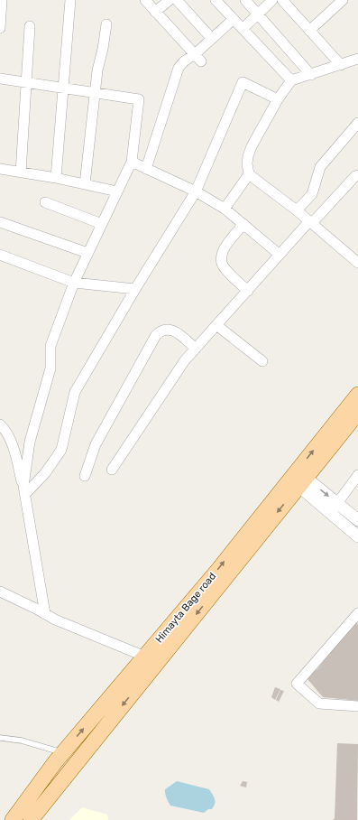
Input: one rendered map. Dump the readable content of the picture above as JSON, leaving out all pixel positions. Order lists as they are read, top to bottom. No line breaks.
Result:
{"streets":{"main road":["Himayta Bage road"]}}
